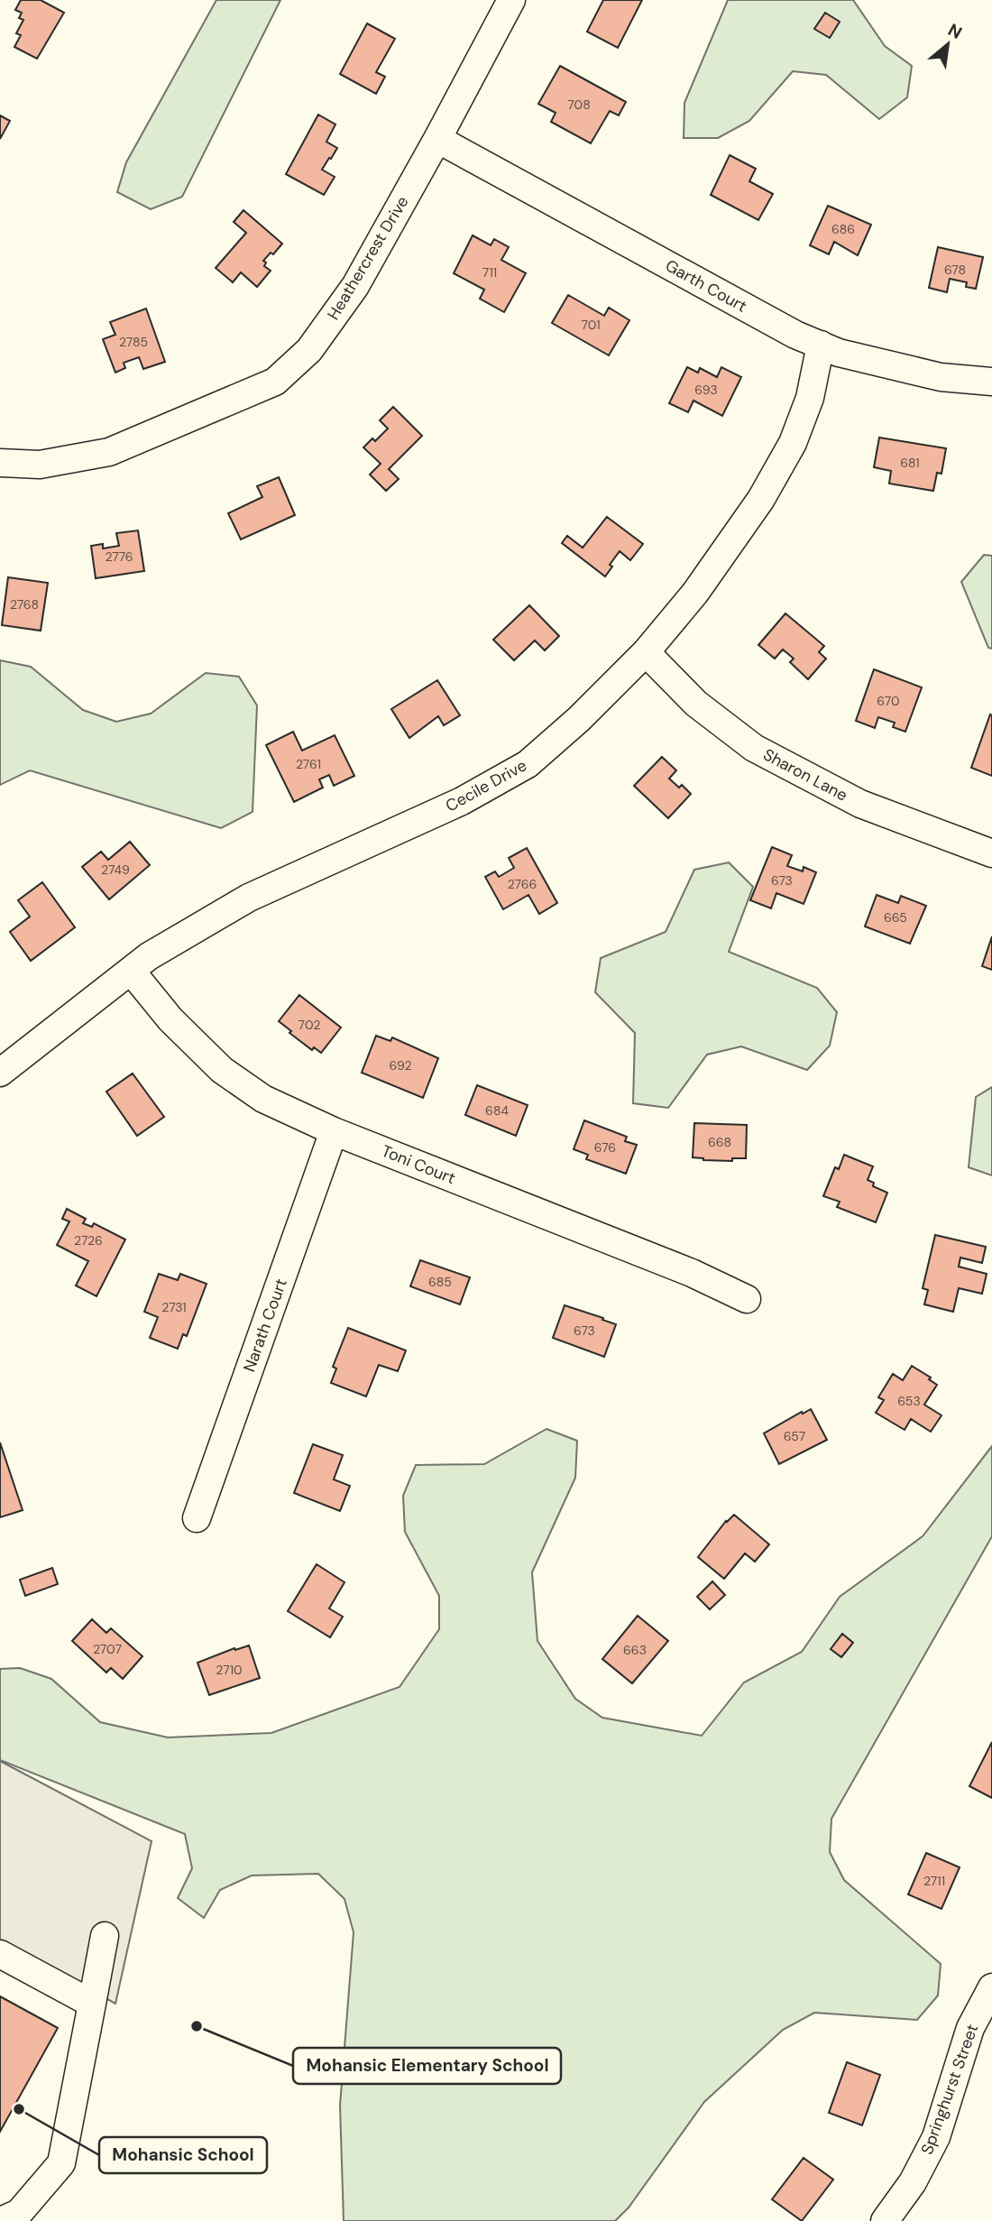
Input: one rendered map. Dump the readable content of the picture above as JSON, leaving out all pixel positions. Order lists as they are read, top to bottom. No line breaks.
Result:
{"streets":{"street":["Heathercrest Drive","Garth Court","Sharon Lane","Cecile Drive","Toni Court","Narath Court","Springhurst Street"]},"crossings":[["Heathercrest Drive","Garth Court"],["Garth Court","Cecile Drive"],["Sharon Lane","Cecile Drive"],["Cecile Drive","Toni Court"],["Toni Court","Narath Court"]],"places":["Mohansic Elementary School","Mohansic School"],"house_numbers":["708","686","678","711","701","2785","693","681","2776","2768","670","2761","2749","673","2766","665","702","692","684","668","676","2726","685","2731","673","653","657","2707","663","2710","2711"],"north":"top right"}
